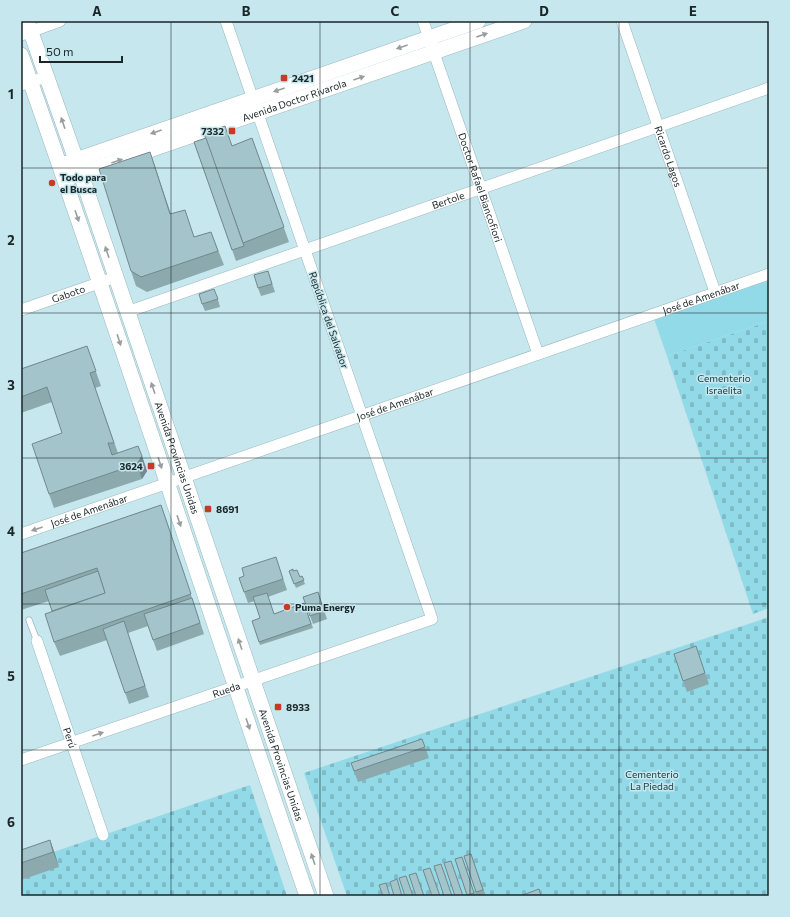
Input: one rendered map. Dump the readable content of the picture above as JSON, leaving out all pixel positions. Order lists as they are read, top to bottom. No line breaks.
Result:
{"streets":{"main road":["Avenida Doctor Rivarola","Avenida Provincias Unidas"],"street":["Ricardo Lagos","Doctor Rafael Biancofiori","Bertole","Gaboto","José de Amenábar","República del Salvador","Rueda","Perú"]},"crossings":[["Avenida Doctor Rivarola","Doctor Rafael Biancofiori"],["Avenida Doctor Rivarola","República del Salvador"],["Avenida Doctor Rivarola","Avenida Provincias Unidas"],["Ricardo Lagos","Bertole"],["Ricardo Lagos","José de Amenábar"],["Doctor Rafael Biancofiori","Bertole"],["Doctor Rafael Biancofiori","José de Amenábar"],["Bertole","República del Salvador"],["Bertole","Avenida Provincias Unidas"],["Gaboto","Avenida Provincias Unidas"],["José de Amenábar","República del Salvador"],["José de Amenábar","Avenida Provincias Unidas"],["República del Salvador","Rueda"],["Avenida Provincias Unidas","Rueda"],["Rueda","Perú"]],"one_way":["Rueda"],"parks":["Cementerio Israelita","Cementerio La Piedad"],"places":{"transit":["2421","7332","3624","8691","8933"],"other":["Todo para el Busca","Puma Energy"]},"scale_bar":"50 m","grid":{"columns":["A","B","C","D","E"],"rows":["1","2","3","4","5","6"]}}
